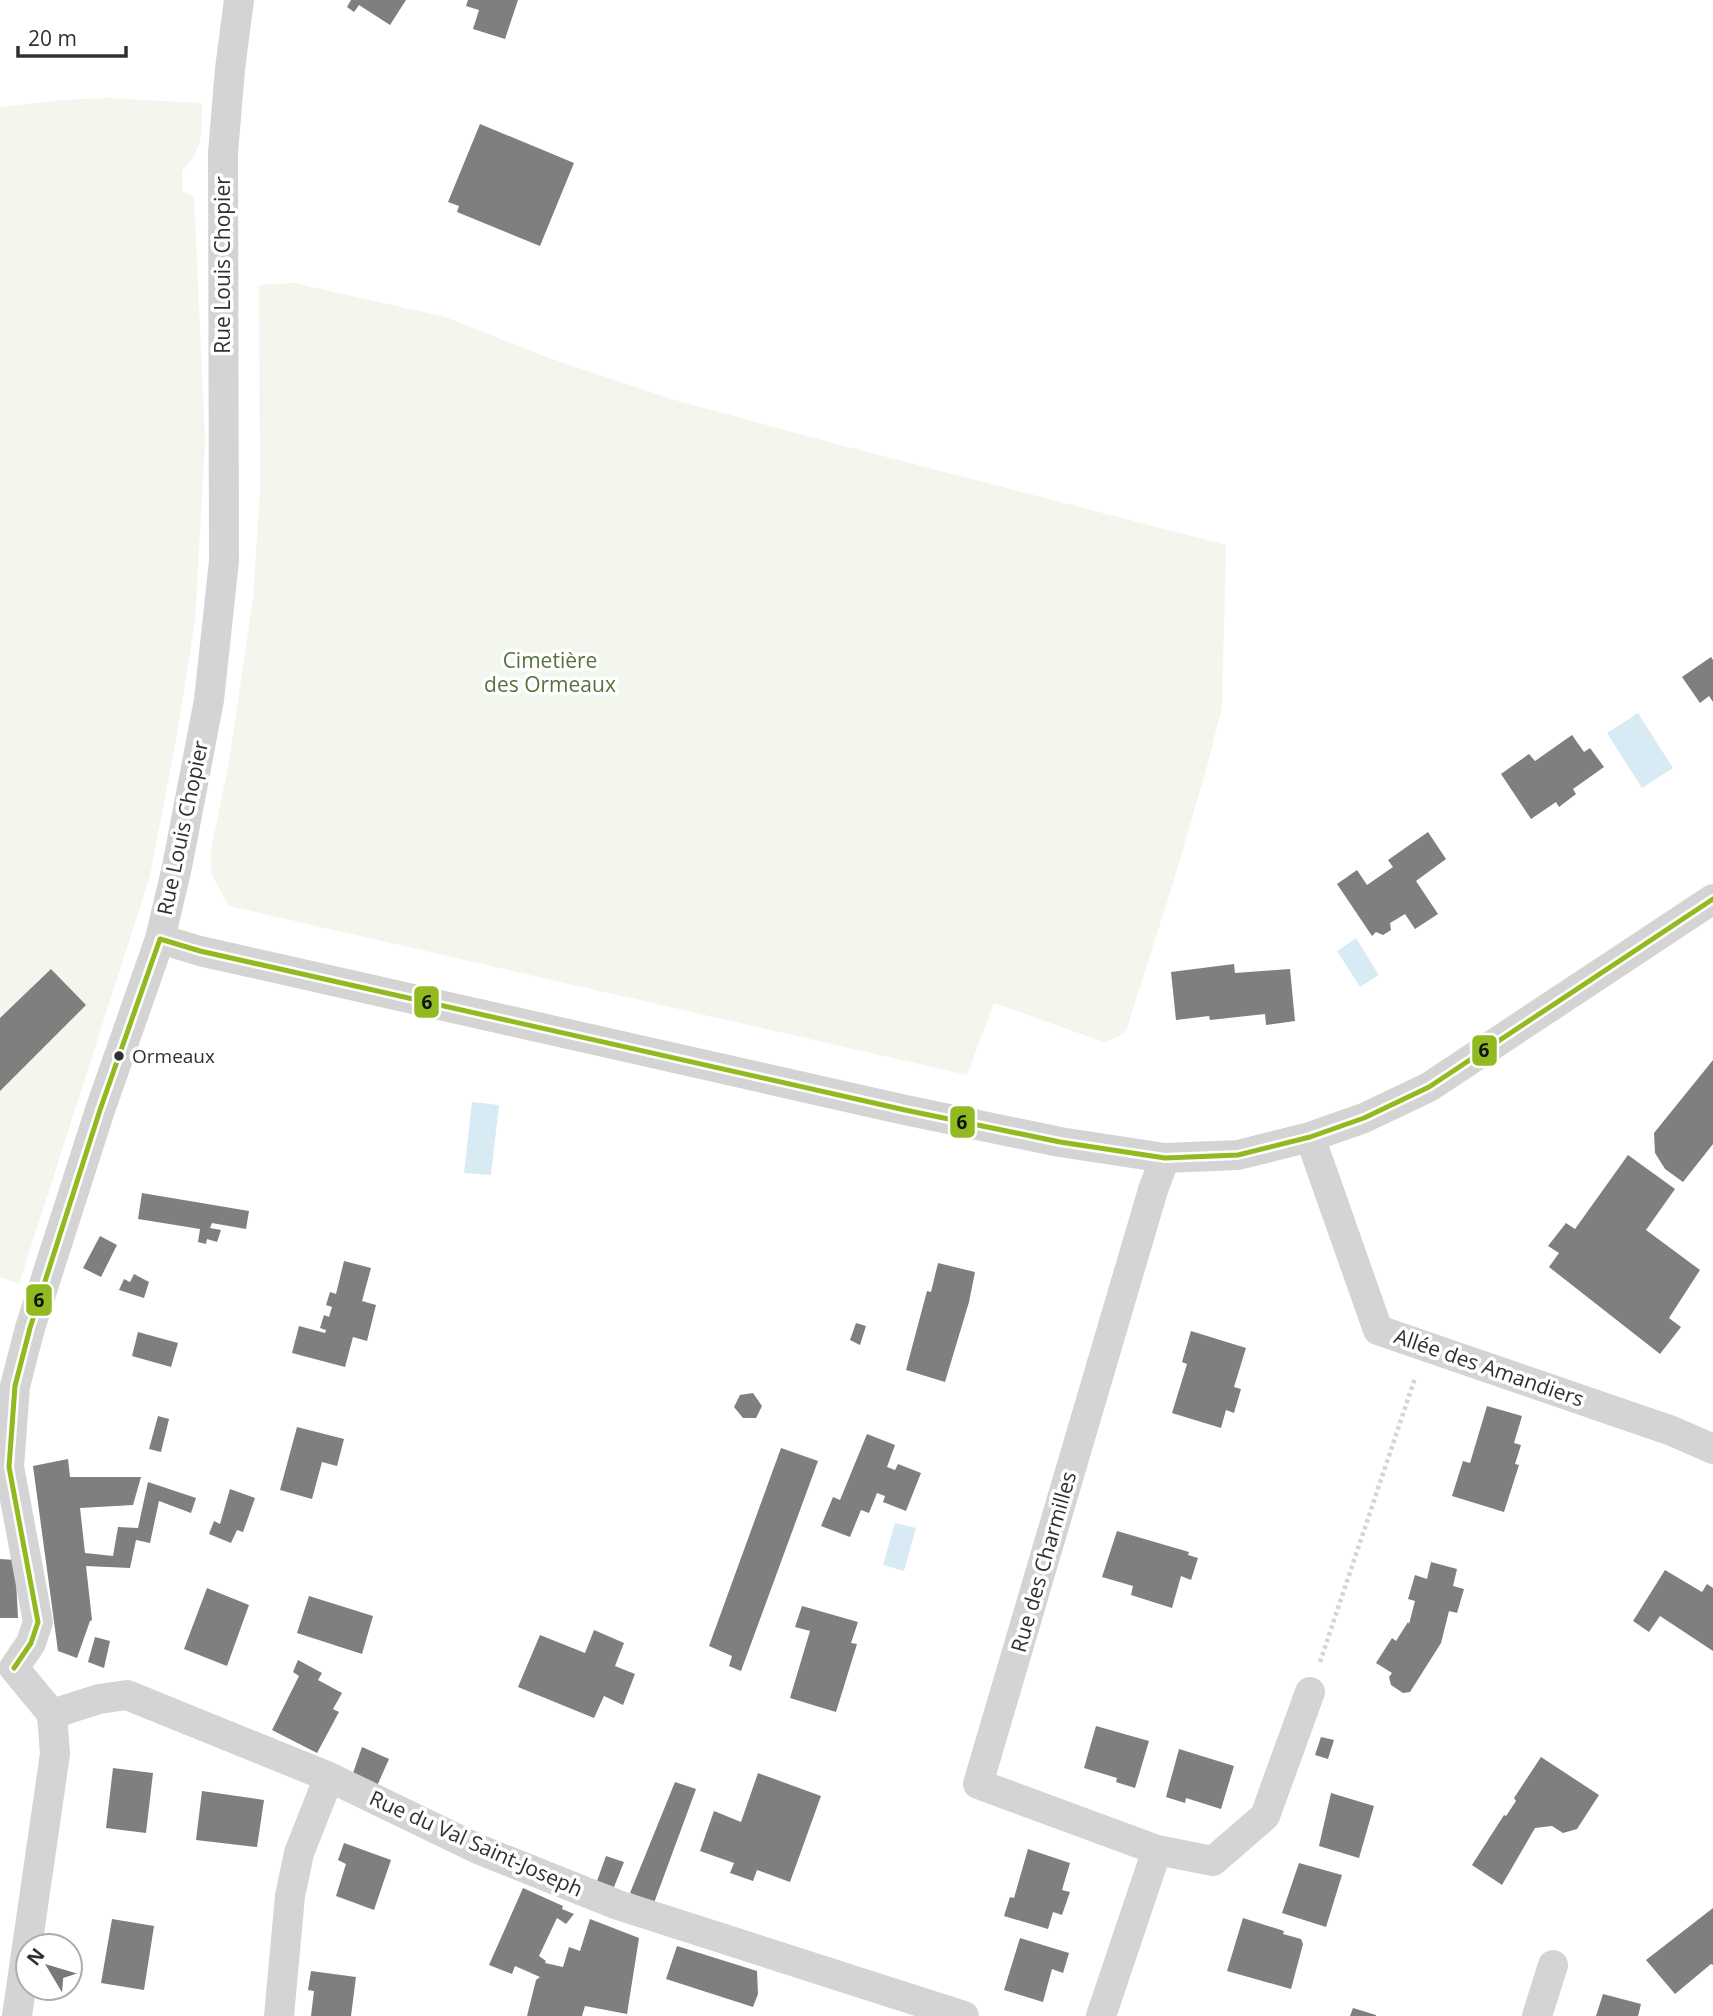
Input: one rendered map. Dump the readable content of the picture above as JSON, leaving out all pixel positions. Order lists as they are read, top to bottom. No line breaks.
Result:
{"streets":{"street":["Rue Louis Chopier","Allée des Amandiers","Rue des Charmilles","Rue du Val Saint-Joseph"]},"parks":["Cimetière des Ormeaux"],"places":["Ormeaux"],"lines":["transit line 6"],"scale_bar":"20 m","north":"top left"}
